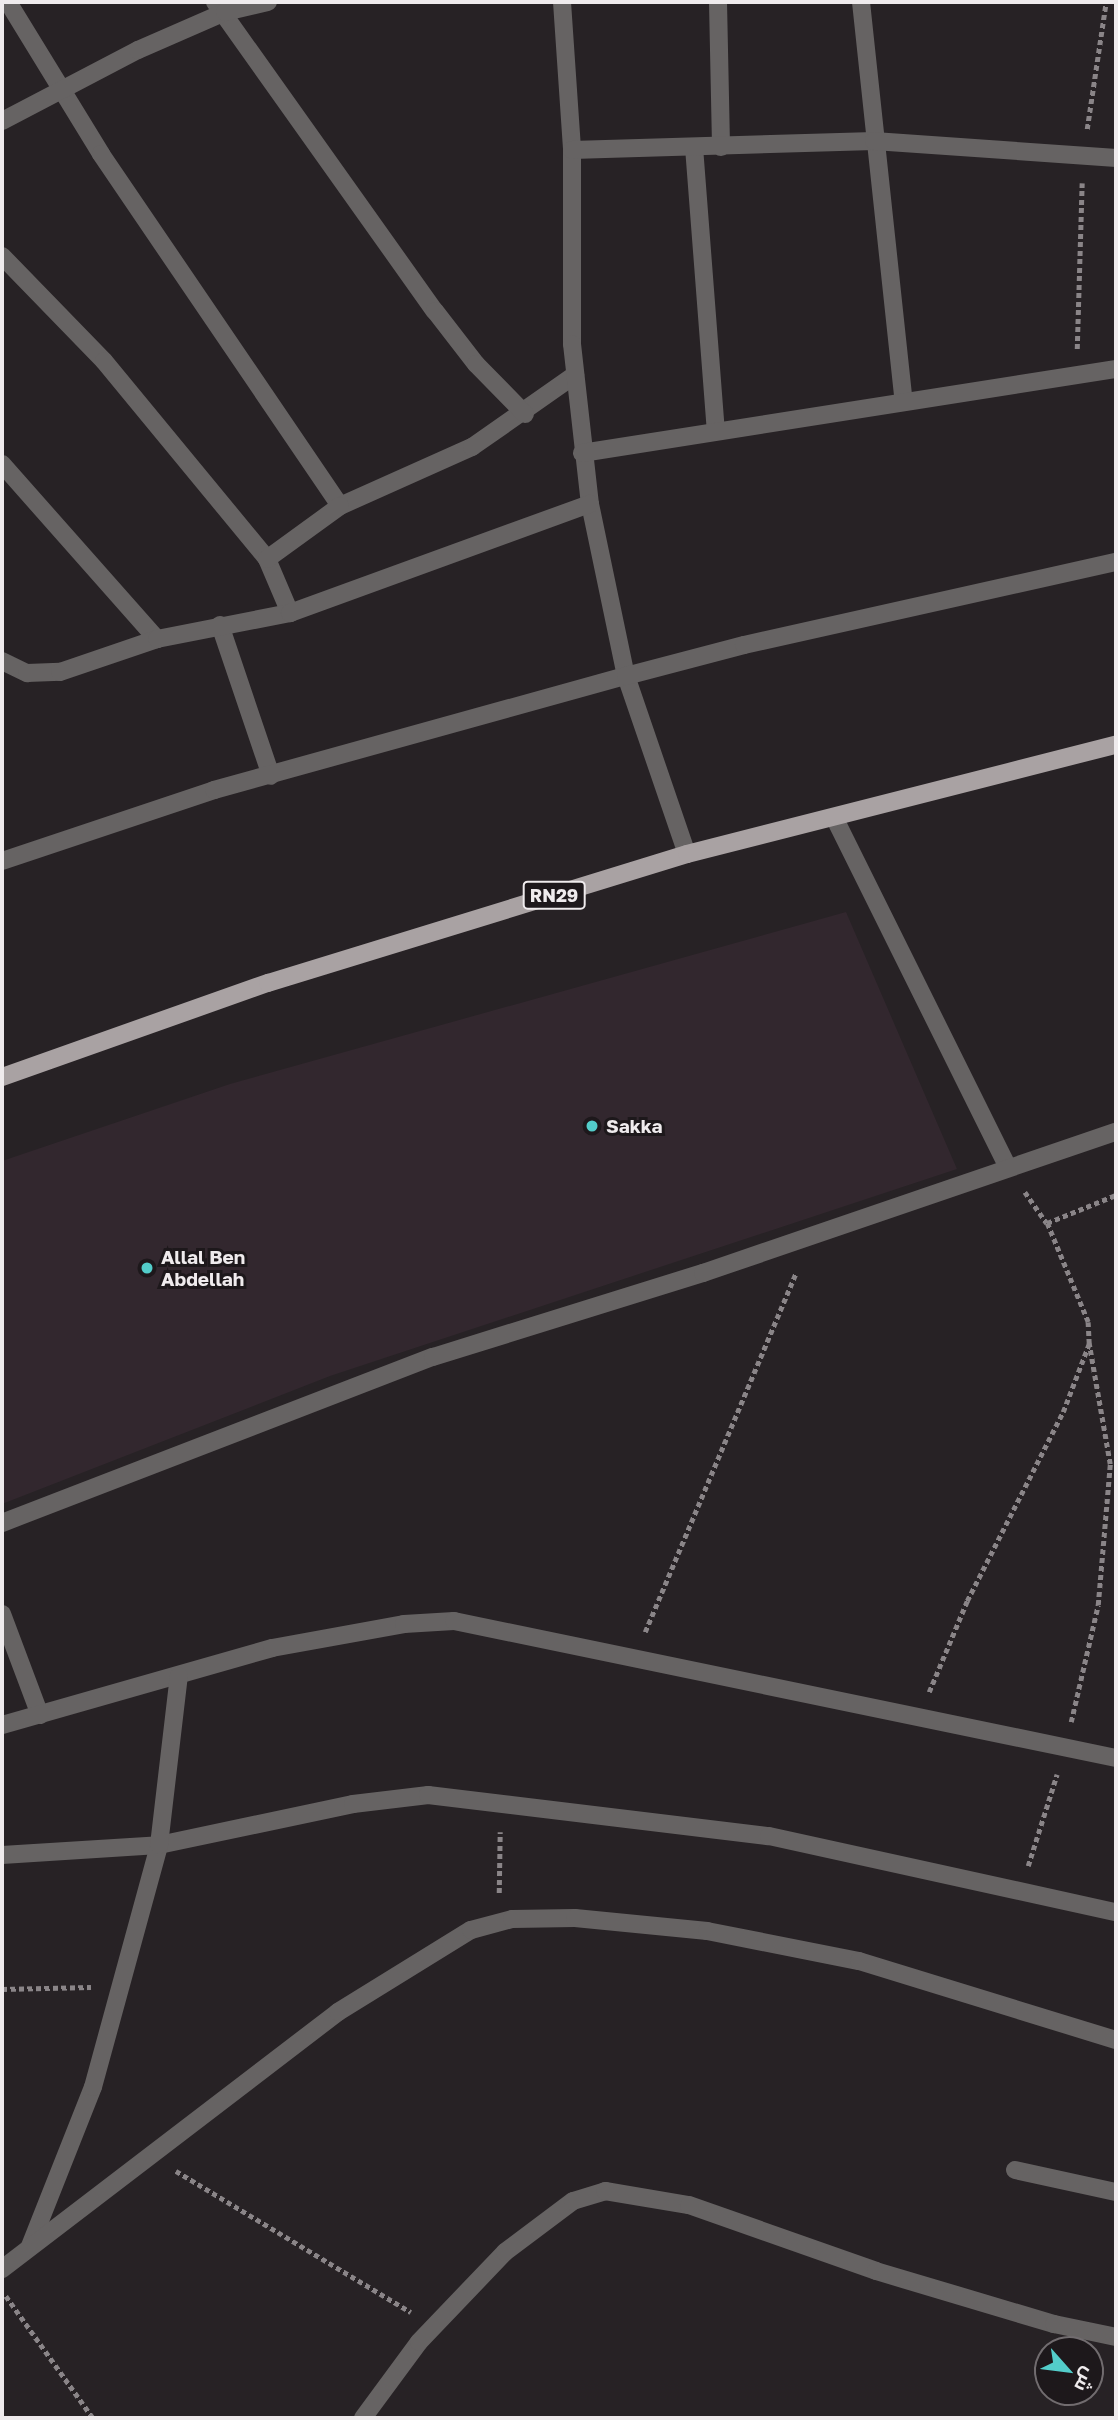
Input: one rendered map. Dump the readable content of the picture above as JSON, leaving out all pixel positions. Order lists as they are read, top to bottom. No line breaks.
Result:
{"streets":{"main road":["RN29"]},"places":["Sakka","Allal Ben Abdellah"],"north":"bottom right"}
